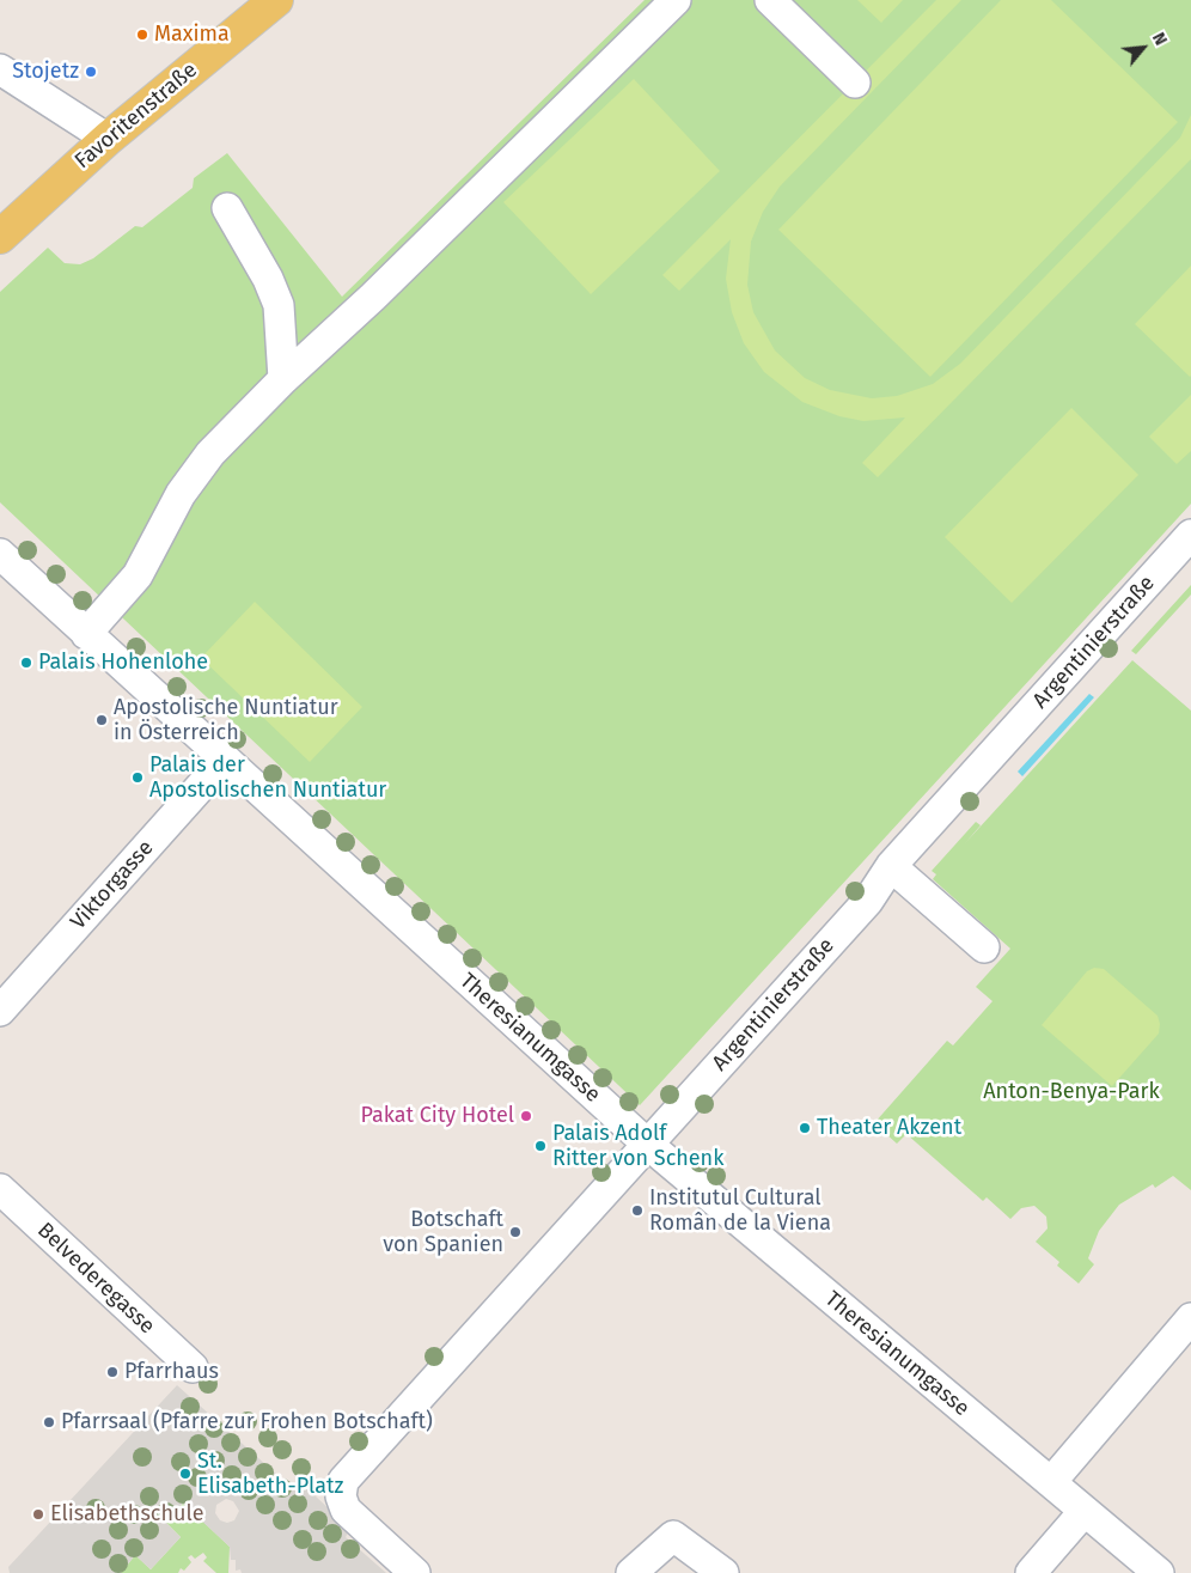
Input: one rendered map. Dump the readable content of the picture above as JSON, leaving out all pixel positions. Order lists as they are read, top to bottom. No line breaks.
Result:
{"streets":{"main road":["Favoritenstraße"],"street":["Argentinierstraße","Viktorgasse","Theresianumgasse","Belvederegasse"]},"crossings":[["Argentinierstraße","Theresianumgasse"],["Viktorgasse","Theresianumgasse"]],"parks":["Anton-Benya-Park"],"places":["Maxima","Stojetz","Palais Hohenlohe","Apostolische Nuntiatur in Österreich","Palais der Apostolischen Nuntiatur","Pakat City Hotel","Theater Akzent","Palais Adolf Ritter von Schenk","Institutul Cultural Român de la Viena","Botschaft von Spanien","Pfarrhaus","Pfarrsaal (Pfarre zur Frohen Botschaft)","St. Elisabeth-Platz","Elisabethschule"],"north":"top right"}
